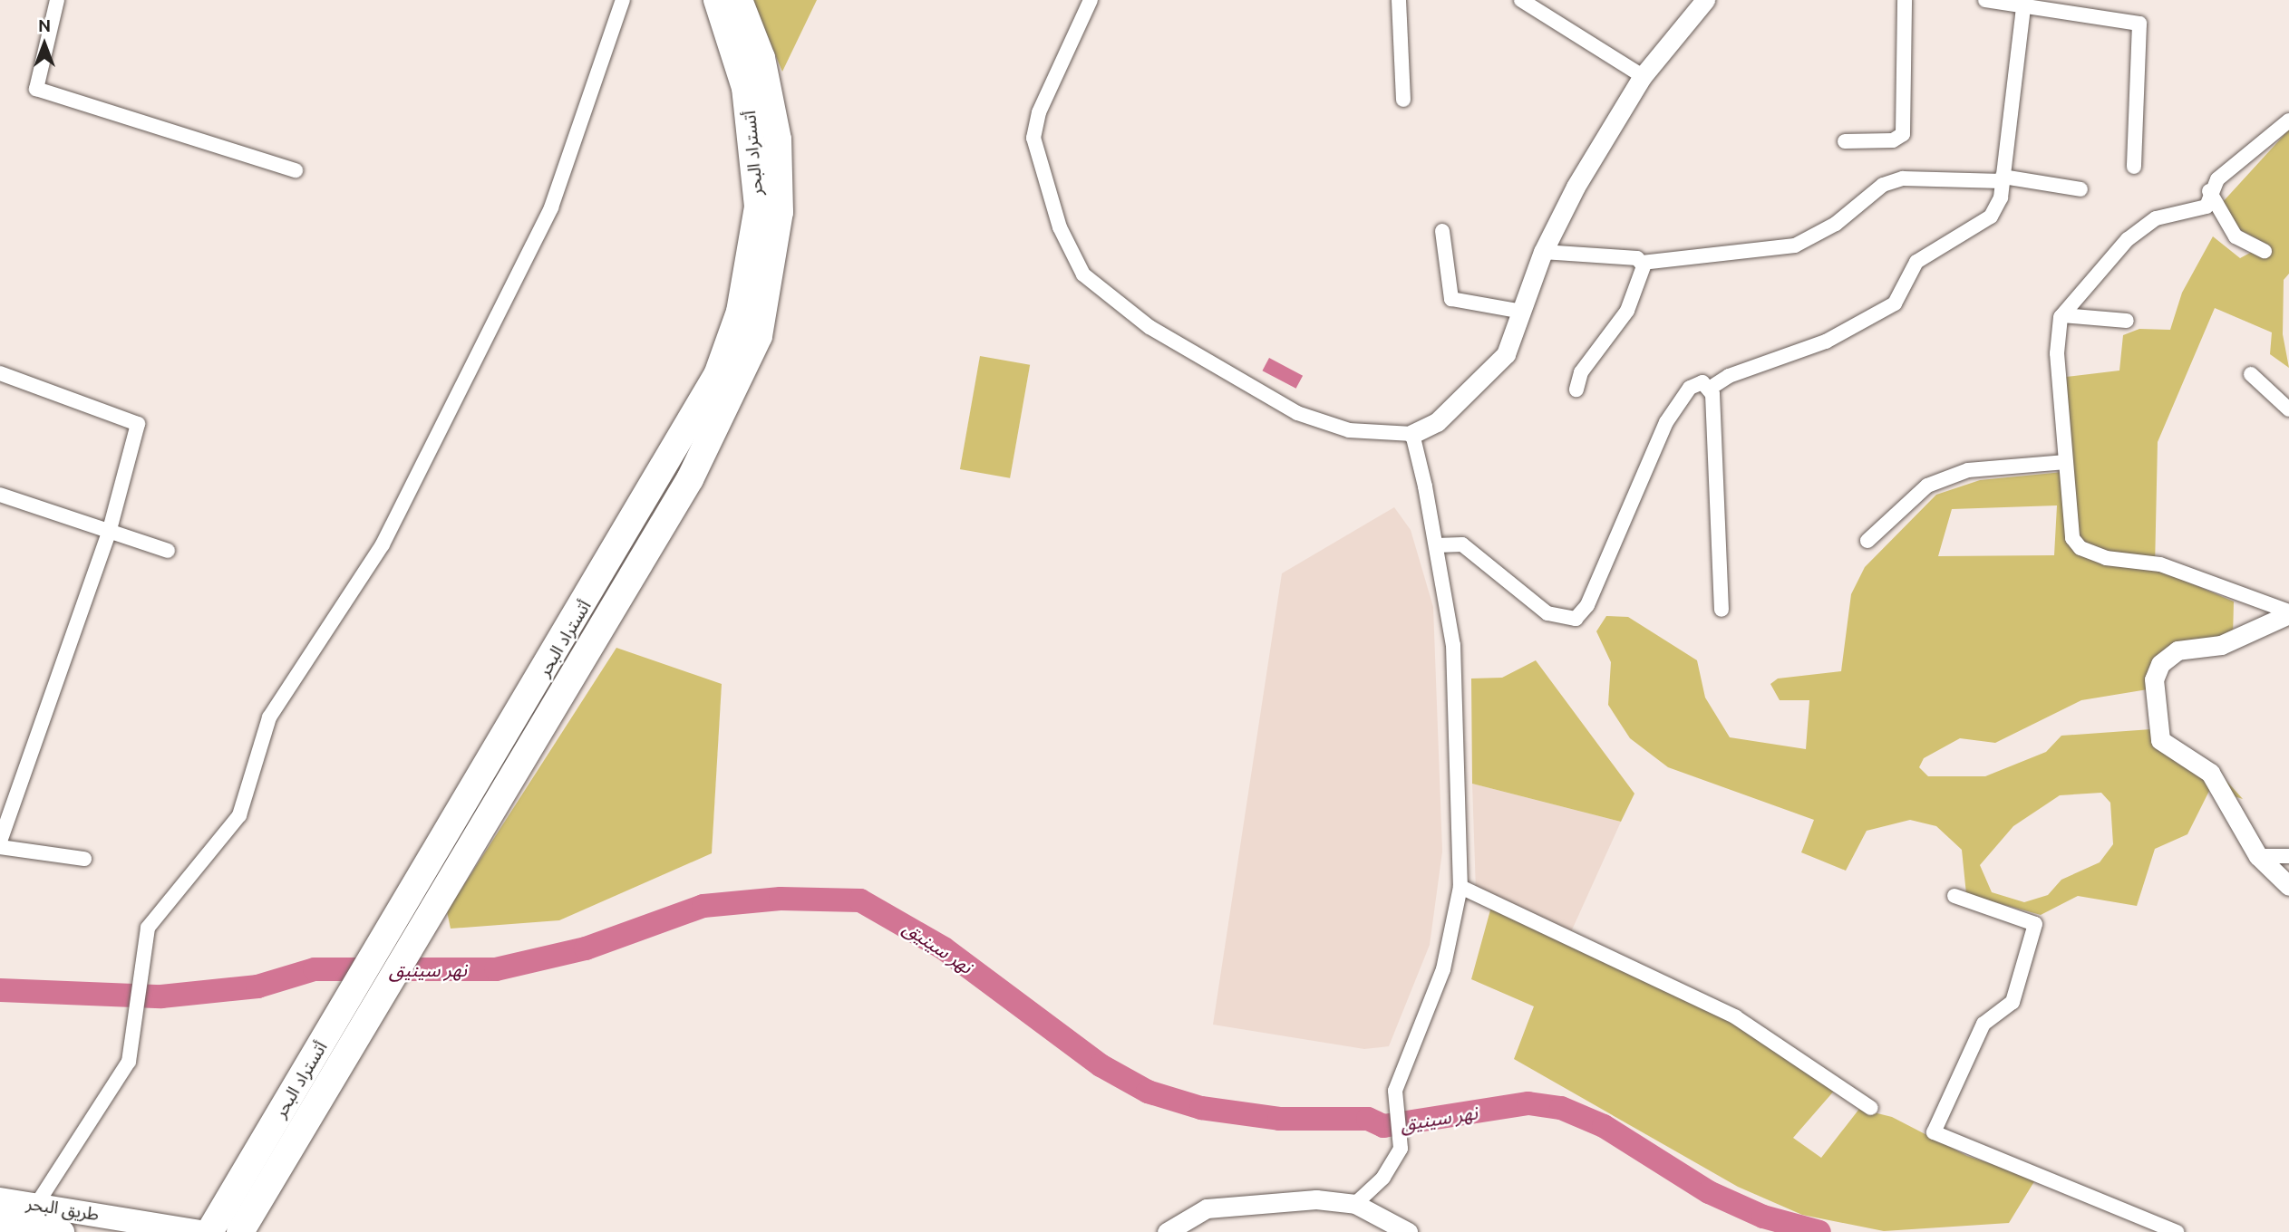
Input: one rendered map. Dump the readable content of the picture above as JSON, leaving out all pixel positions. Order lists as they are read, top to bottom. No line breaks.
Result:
{"streets":{"highway":["أتستراد البحر"],"main road":["طريق البحر"]},"water":["نهر سينيق"],"north":"top"}
